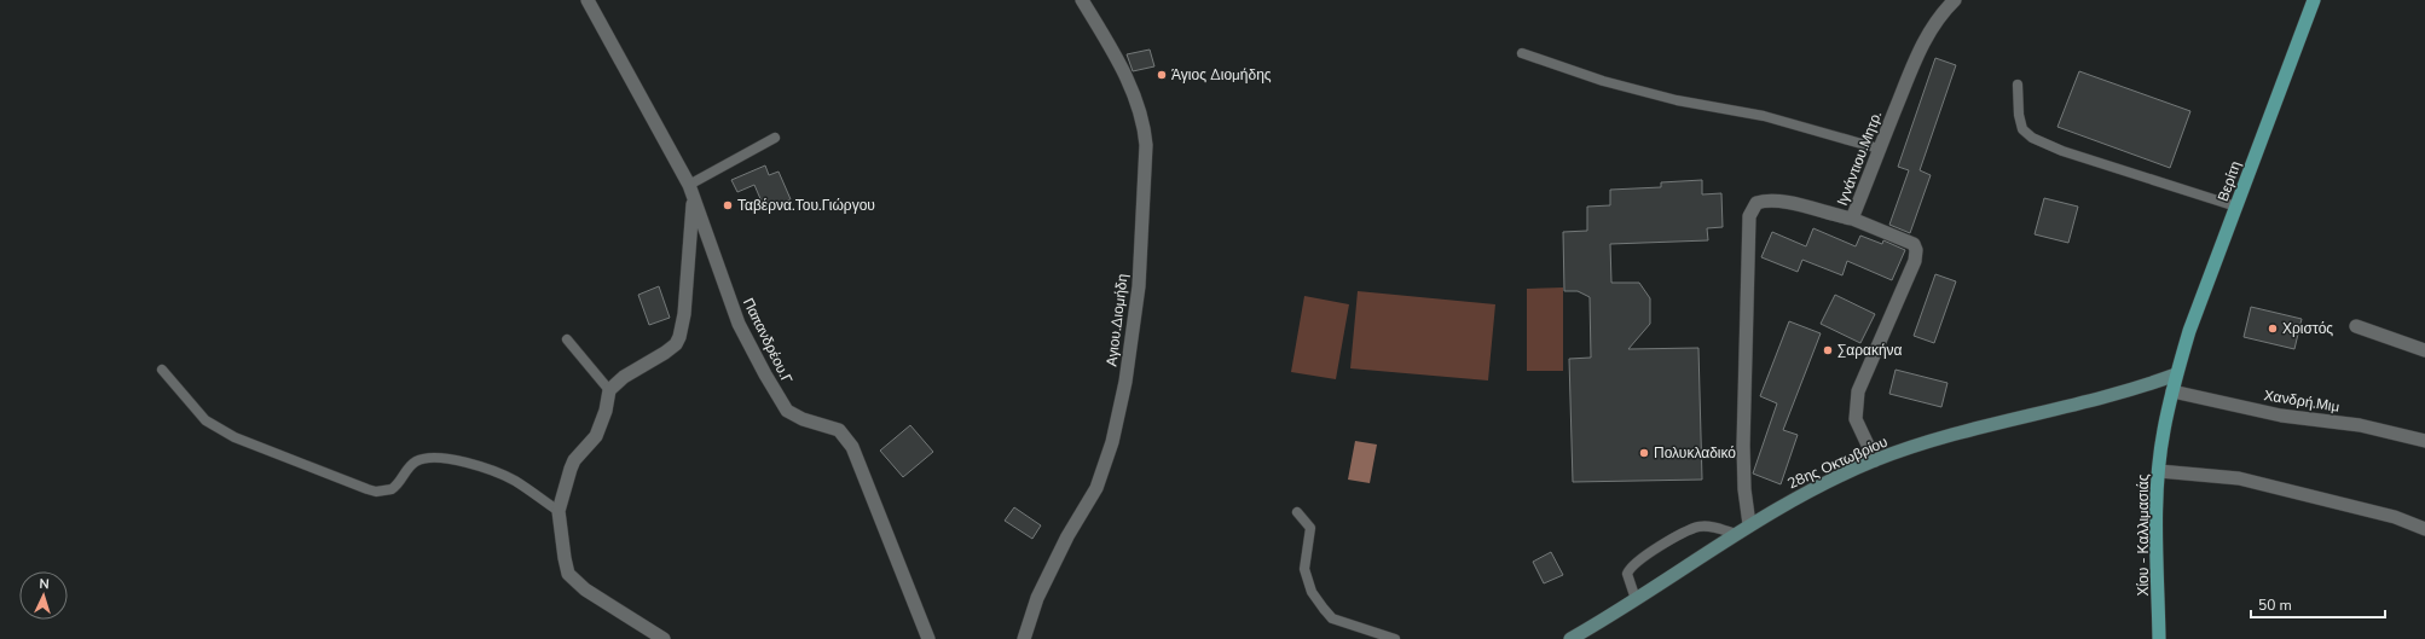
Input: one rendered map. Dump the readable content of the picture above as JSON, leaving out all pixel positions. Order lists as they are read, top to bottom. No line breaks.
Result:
{"streets":{"main road":["Βερίτη","28ης Οκτωβρίου","Χίου - Καλλιμασιάς"],"street":["Ιγνάντιου.Μητρ.","Αγιου.Διομήδη","Παπανδρέου.Γ","Χανδρή.Μιμ"]},"crossings":[["Ιγνάντιου.Μητρ.","28ης Οκτωβρίου"],["Βερίτη","28ης Οκτωβρίου"],["Βερίτη","Χίου - Καλλιμασιάς"],["Χανδρή.Μιμ","Χίου - Καλλιμασιάς"],["28ης Οκτωβρίου","Χίου - Καλλιμασιάς"]],"places":["Άγιος Διομήδης","Ταβέρνα.Του.Γιώργου","Χριστός","Σαρακήνα","Πολυκλαδικό"],"scale_bar":"50 m","north":"top"}
